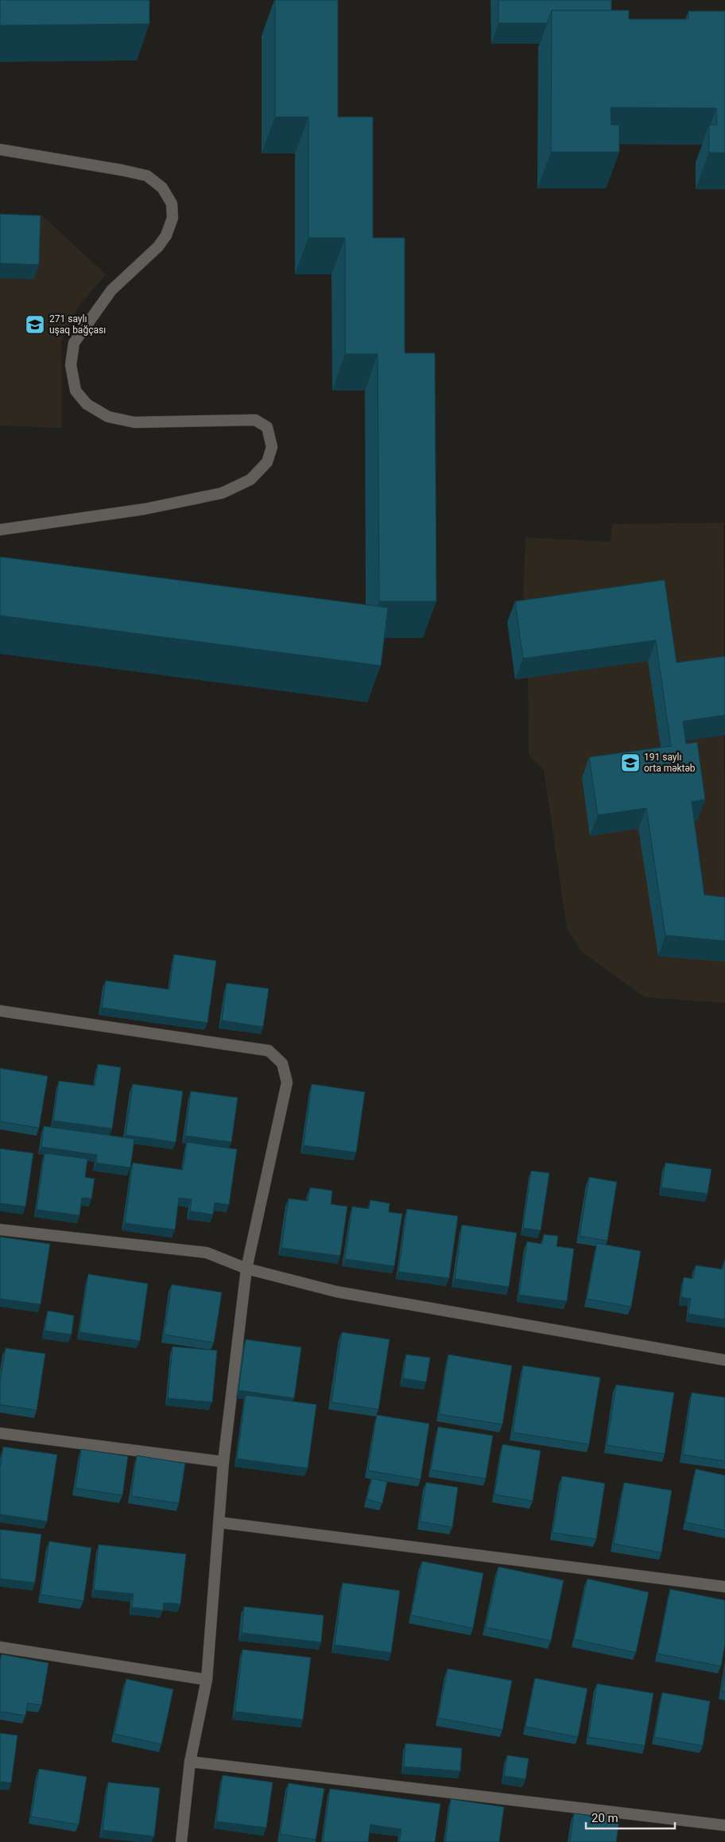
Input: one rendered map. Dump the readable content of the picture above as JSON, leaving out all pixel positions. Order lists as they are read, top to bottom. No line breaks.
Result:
{"places":{"school or university":["271 saylı uşaq bağçası","191 saylı orta məktəb"]},"scale_bar":"20 m"}
